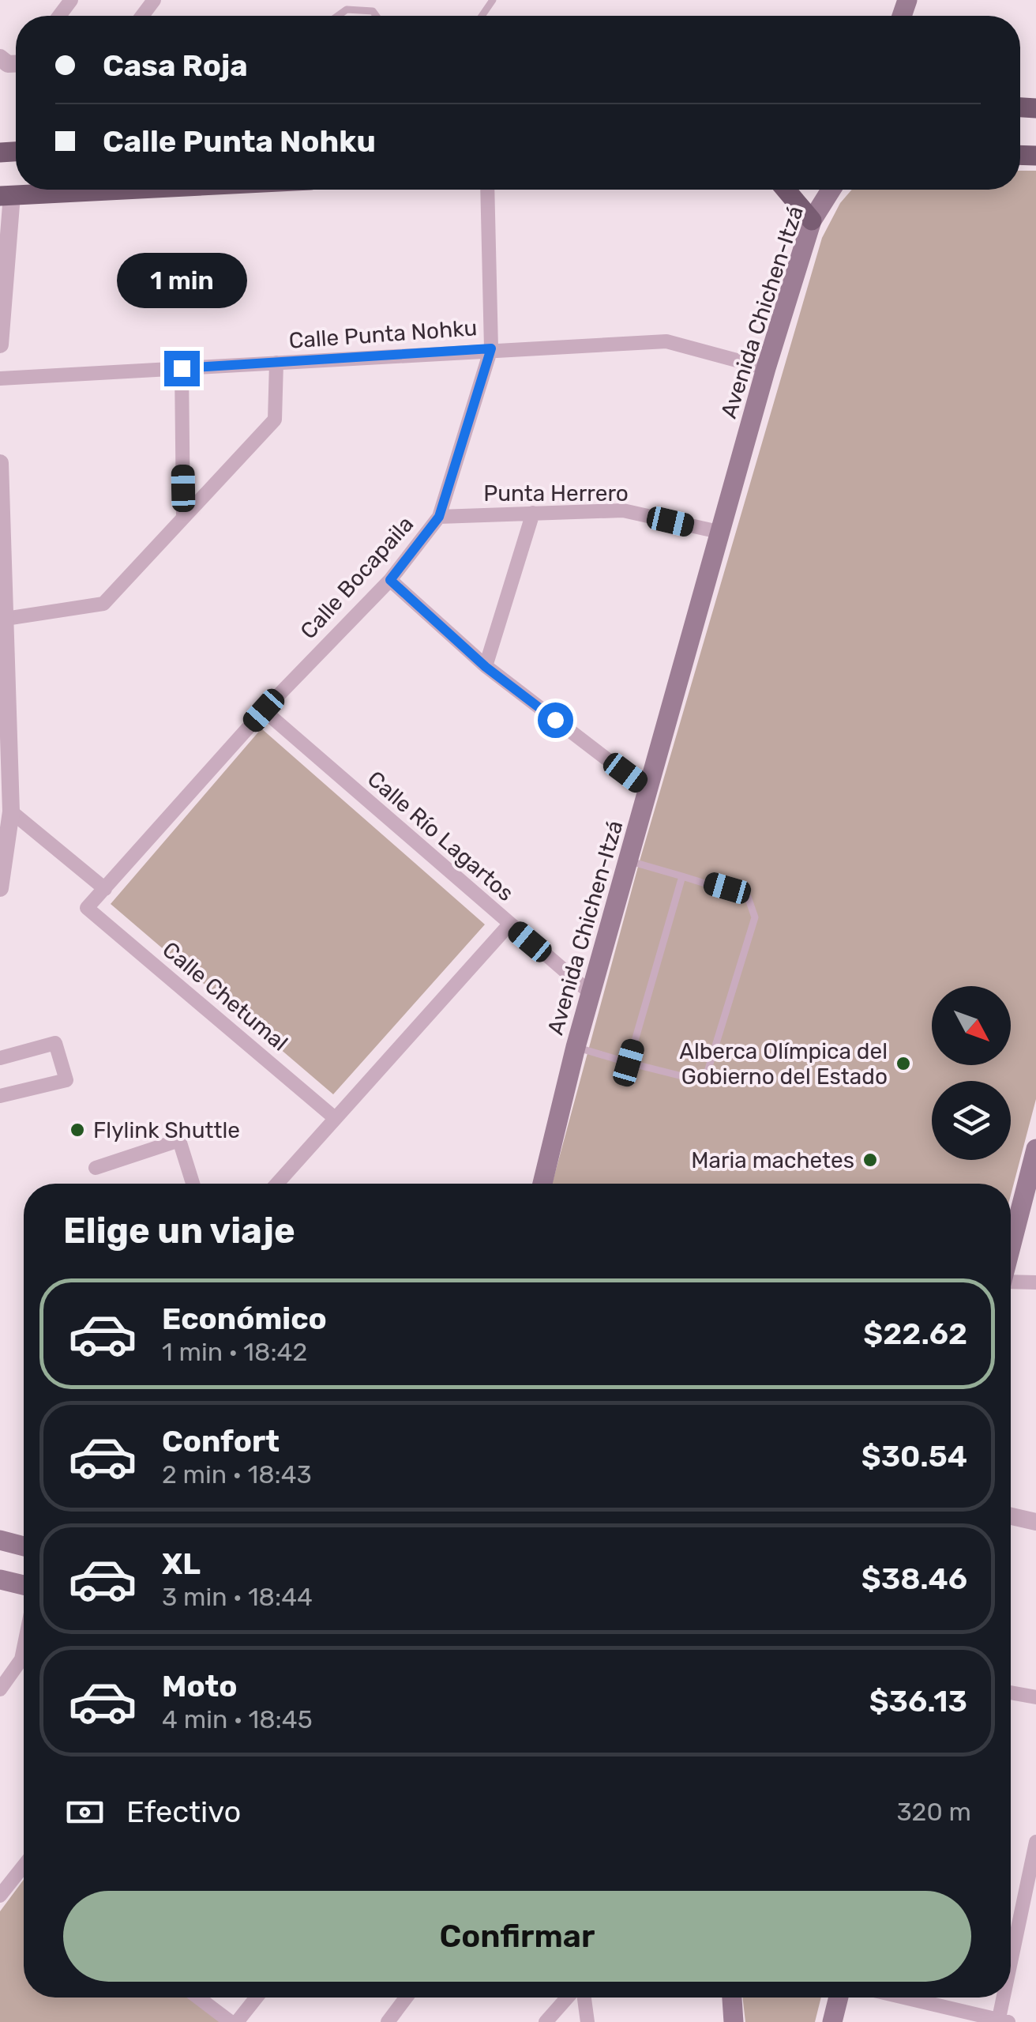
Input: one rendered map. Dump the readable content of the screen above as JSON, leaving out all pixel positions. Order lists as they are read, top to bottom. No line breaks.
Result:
{"streets":{"main road":["Avenida Chichen-Itzá"],"street":["Calle Punta Nohku","Punta Herrero","Calle Bocapaila","Calle Río Lagartos","Calle Chetumal"]},"crossings":[["Avenida Chichen-Itzá","Calle Punta Nohku"],["Avenida Chichen-Itzá","Punta Herrero"],["Avenida Chichen-Itzá","Calle Río Lagartos"],["Calle Punta Nohku","Calle Bocapaila"],["Punta Herrero","Calle Bocapaila"],["Calle Bocapaila","Calle Río Lagartos"],["Calle Bocapaila","Calle Chetumal"]],"places":["Alberca Olímpica del Gobierno del Estado","Flylink Shuttle","Maria machetes"],"north":"bottom right","page":{"banner":["Casa Roja","Calle Punta Nohku"],"bubble":"1 min","heading":"Elige un viaje","list":[{"name":"Económico","note":"1 min · 18:42","value":"$22.62"},{"name":"Confort","note":"2 min · 18:43","value":"$30.54"},{"name":"XL","note":"3 min · 18:44","value":"$38.46"},{"name":"Moto","note":"4 min · 18:45","value":"$36.13"}],"pay":["Efectivo","320 m"],"buttons":"Confirmar"}}
